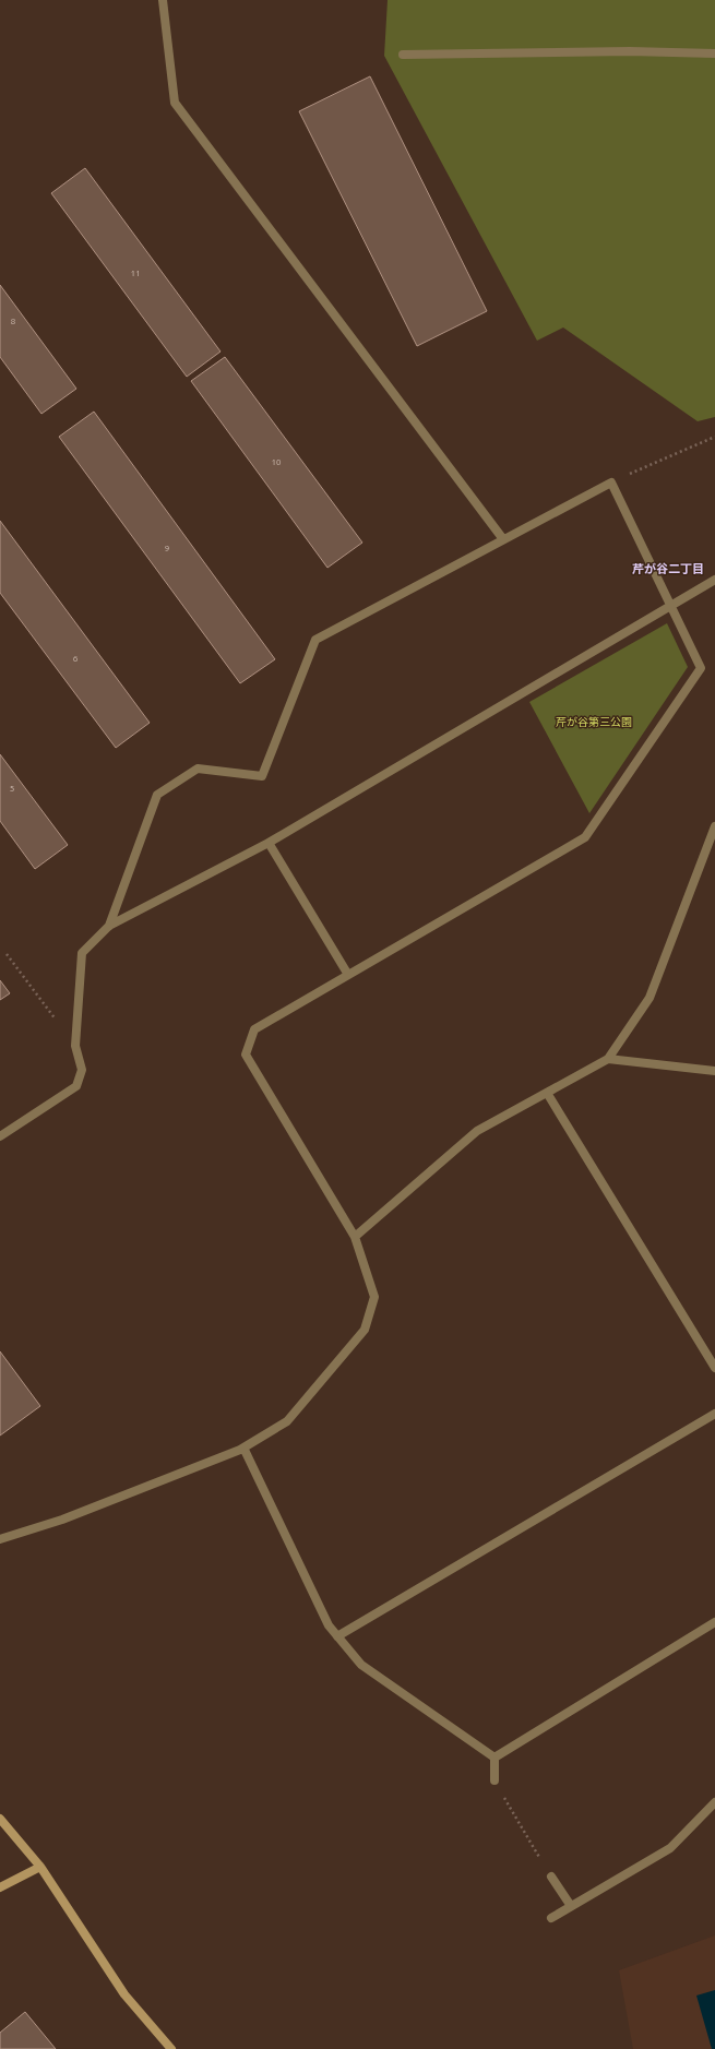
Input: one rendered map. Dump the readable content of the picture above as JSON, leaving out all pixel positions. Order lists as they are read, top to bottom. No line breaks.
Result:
{"districts":["芹が谷二丁目"],"parks":["芹が谷第三公園"],"house_numbers":["11","8","10","9","6","5"]}
